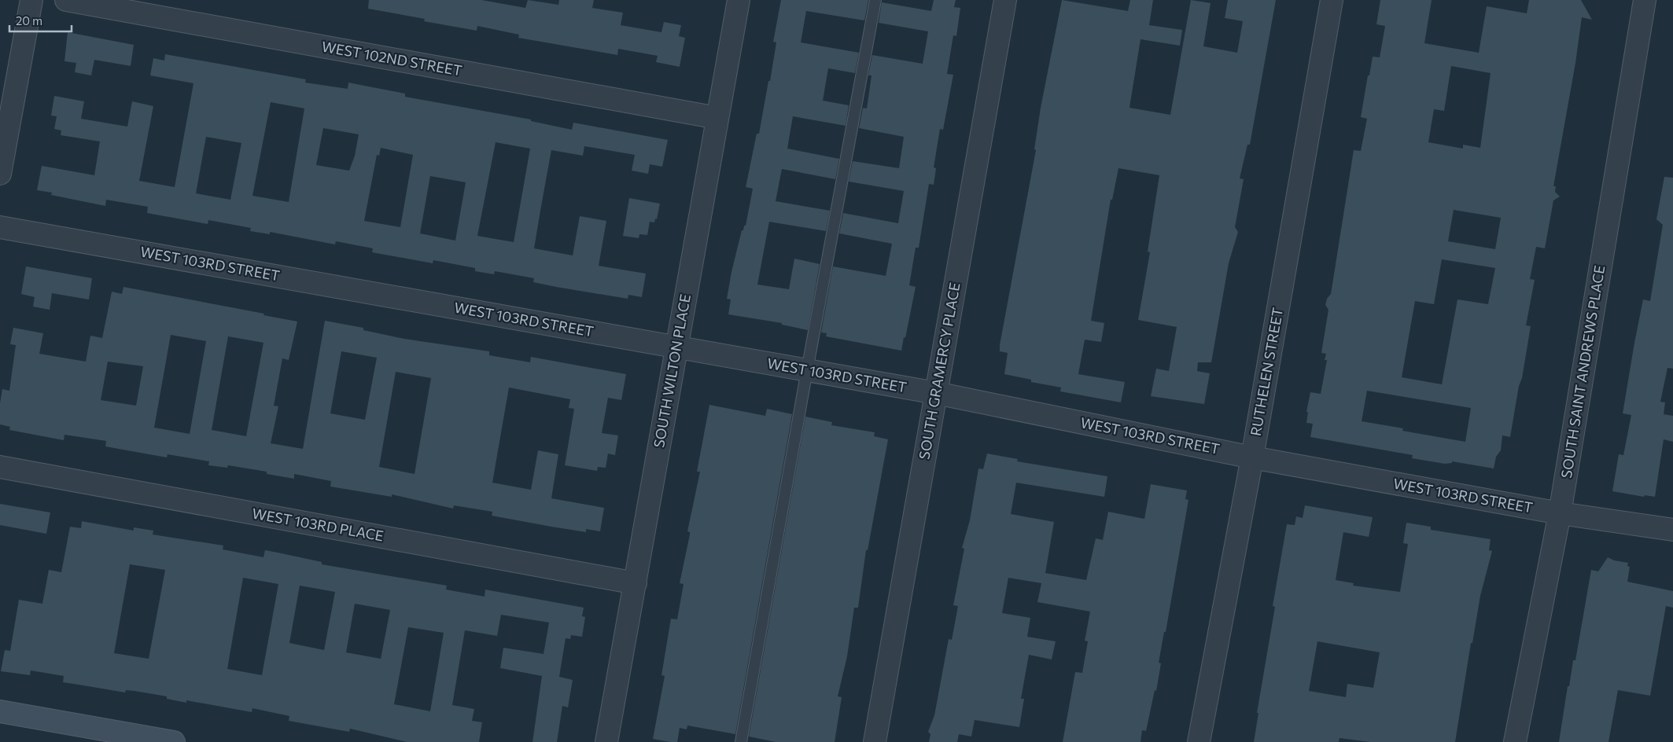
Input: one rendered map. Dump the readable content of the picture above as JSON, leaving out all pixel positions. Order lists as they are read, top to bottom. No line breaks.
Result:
{"streets":{"street":["WEST 102ND STREET","WEST 103RD STREET","SOUTH WILTON PLACE","SOUTH GRAMERCY PLACE","RUTHELEN STREET","SOUTH SAINT ANDREWS PLACE","WEST 103RD PLACE"]},"crossings":[["WEST 102ND STREET","SOUTH WILTON PLACE"],["WEST 103RD STREET","SOUTH WILTON PLACE"],["WEST 103RD STREET","SOUTH GRAMERCY PLACE"],["WEST 103RD STREET","RUTHELEN STREET"],["WEST 103RD STREET","SOUTH SAINT ANDREWS PLACE"],["SOUTH WILTON PLACE","WEST 103RD PLACE"]],"scale_bar":"20 m"}
